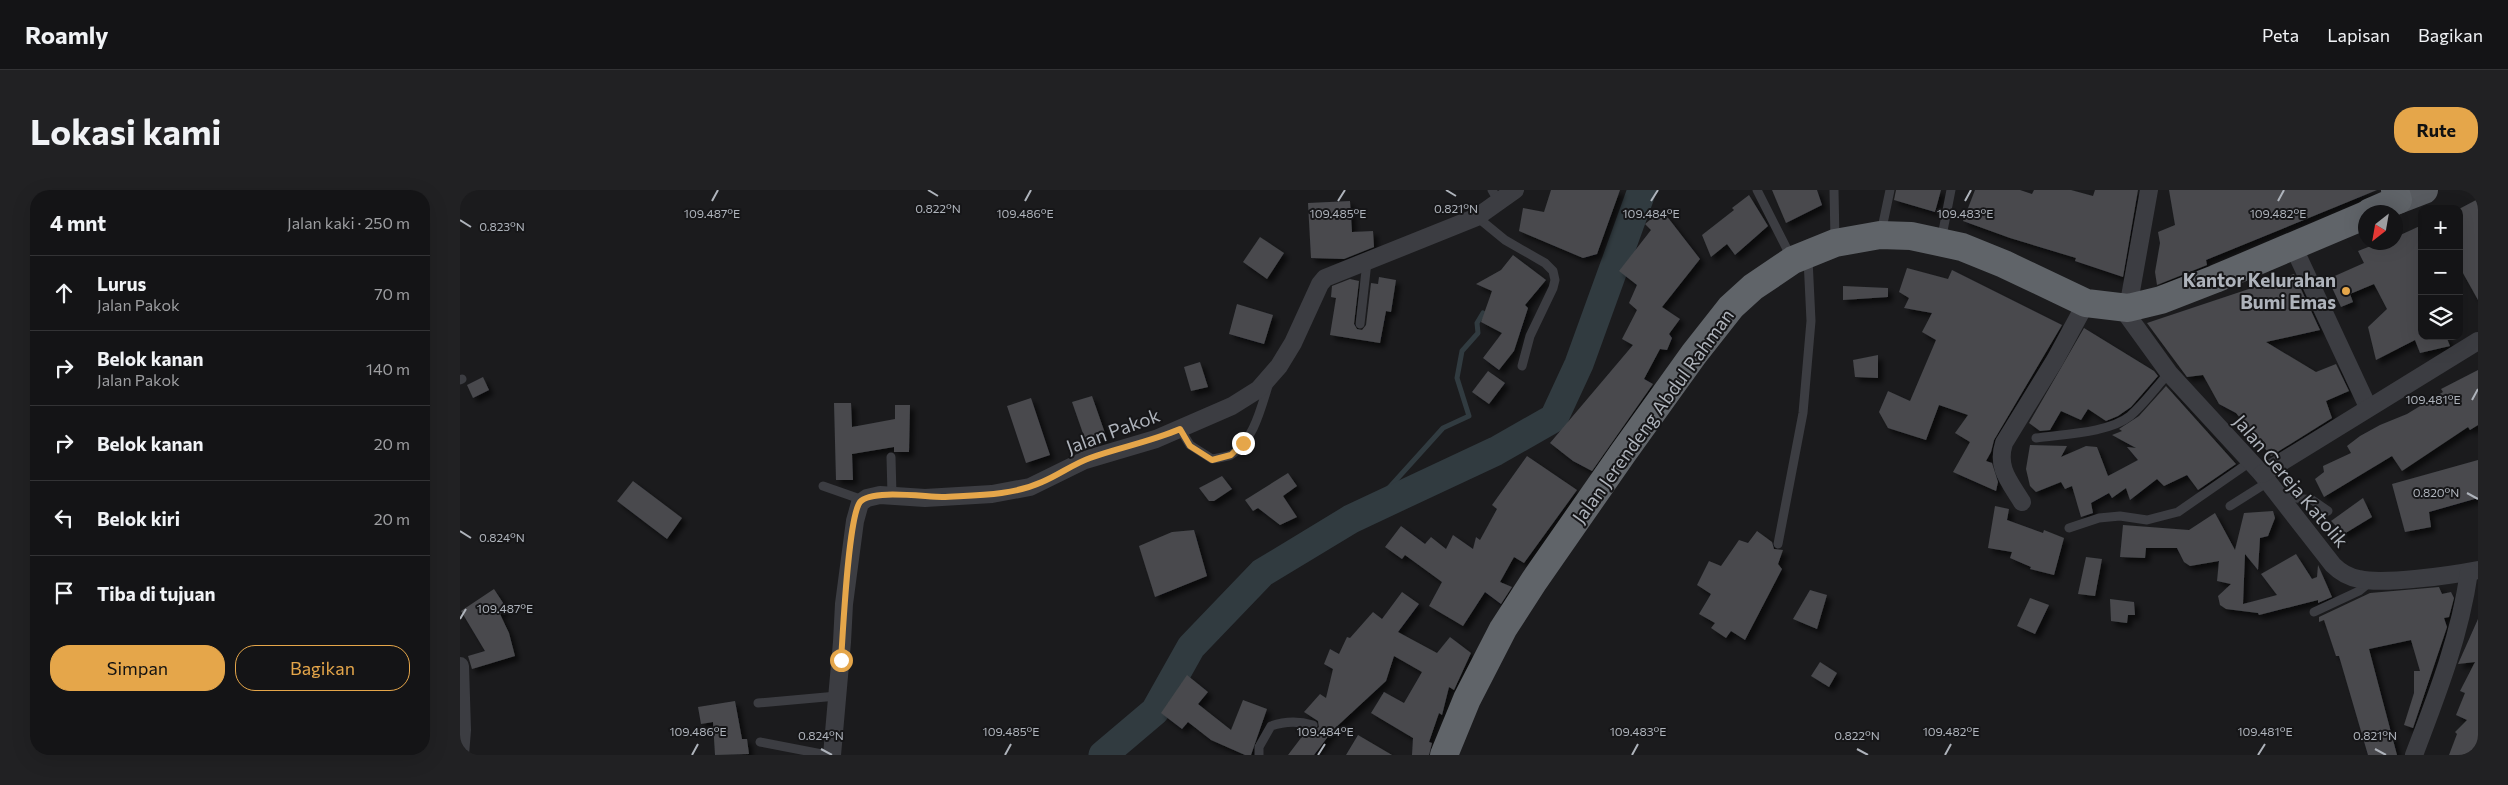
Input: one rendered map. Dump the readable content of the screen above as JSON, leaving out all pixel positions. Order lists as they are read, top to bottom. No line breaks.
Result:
{"streets":{"highway":["Jalan Jerendeng Abdul Rahman"],"street":["Jalan Pakok","Jalan Gereja Katolik"]},"crossings":[["Jalan Jerendeng Abdul Rahman","Jalan Gereja Katolik"]],"places":["Kantor Kelurahan Bumi Emas"],"north":"bottom left","page":{"header":"Roamly","nav":["Peta","Lapisan","Bagikan"],"buttons":["Rute",["Simpan","Bagikan"]],"title":"Lokasi kami","heading":["4 mnt","Jalan kaki · 250 m"],"map_buttons":["+","−"],"list":[["Lurus","Jalan Pakok","70 m"],["Belok kanan","Jalan Pakok","140 m"],["Belok kanan","20 m"],["Belok kiri","20 m"],"Tiba di tujuan"]},"coordinates":["0.822°N","0.821°N","109.487°E","109.486°E","109.485°E","109.484°E","109.483°E","109.482°E","0.823°N","109.481°E","0.820°N","0.824°N"]}
